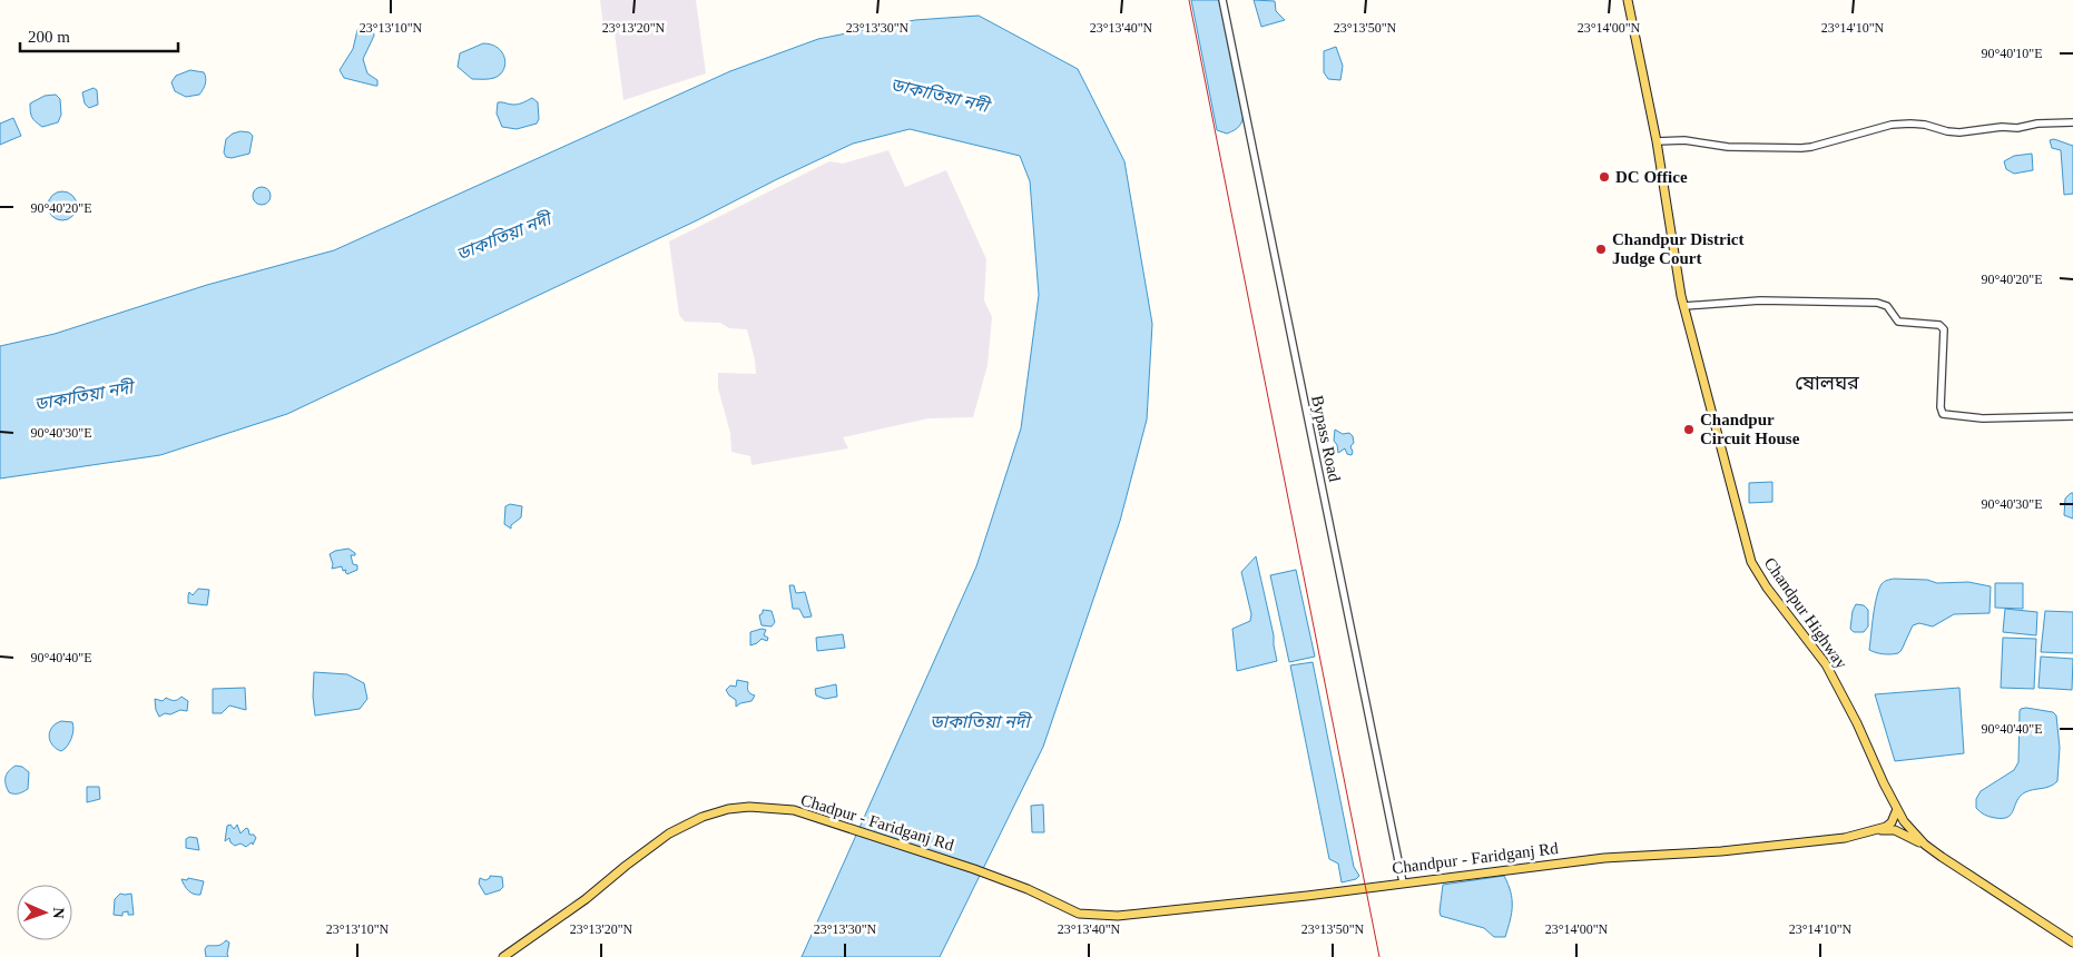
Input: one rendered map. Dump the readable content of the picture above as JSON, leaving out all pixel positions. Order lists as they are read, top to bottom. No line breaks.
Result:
{"streets":{"main road":["Chandpur Highway","Chadpur - Faridganj Rd","Chandpur - Faridganj Rd"],"street":["Bypass Road"]},"crossings":[["Bypass Road","Chandpur - Faridganj Rd"],["Chadpur - Faridganj Rd","Chandpur - Faridganj Rd"]],"districts":["ষোলঘর"],"water":["ডাকাতিয়া নদী"],"places":["DC Office","Chandpur District Judge Court","Chandpur Circuit House"],"scale_bar":"200 m","north":"right","coordinates":["23°13'10\"N","23°13'20\"N","23°13'30\"N","23°13'40\"N","23°13'50\"N","23°14'00\"N","23°14'10\"N","90°40'10\"E","90°40'20\"E","90°40'30\"E","90°40'40\"E"]}
